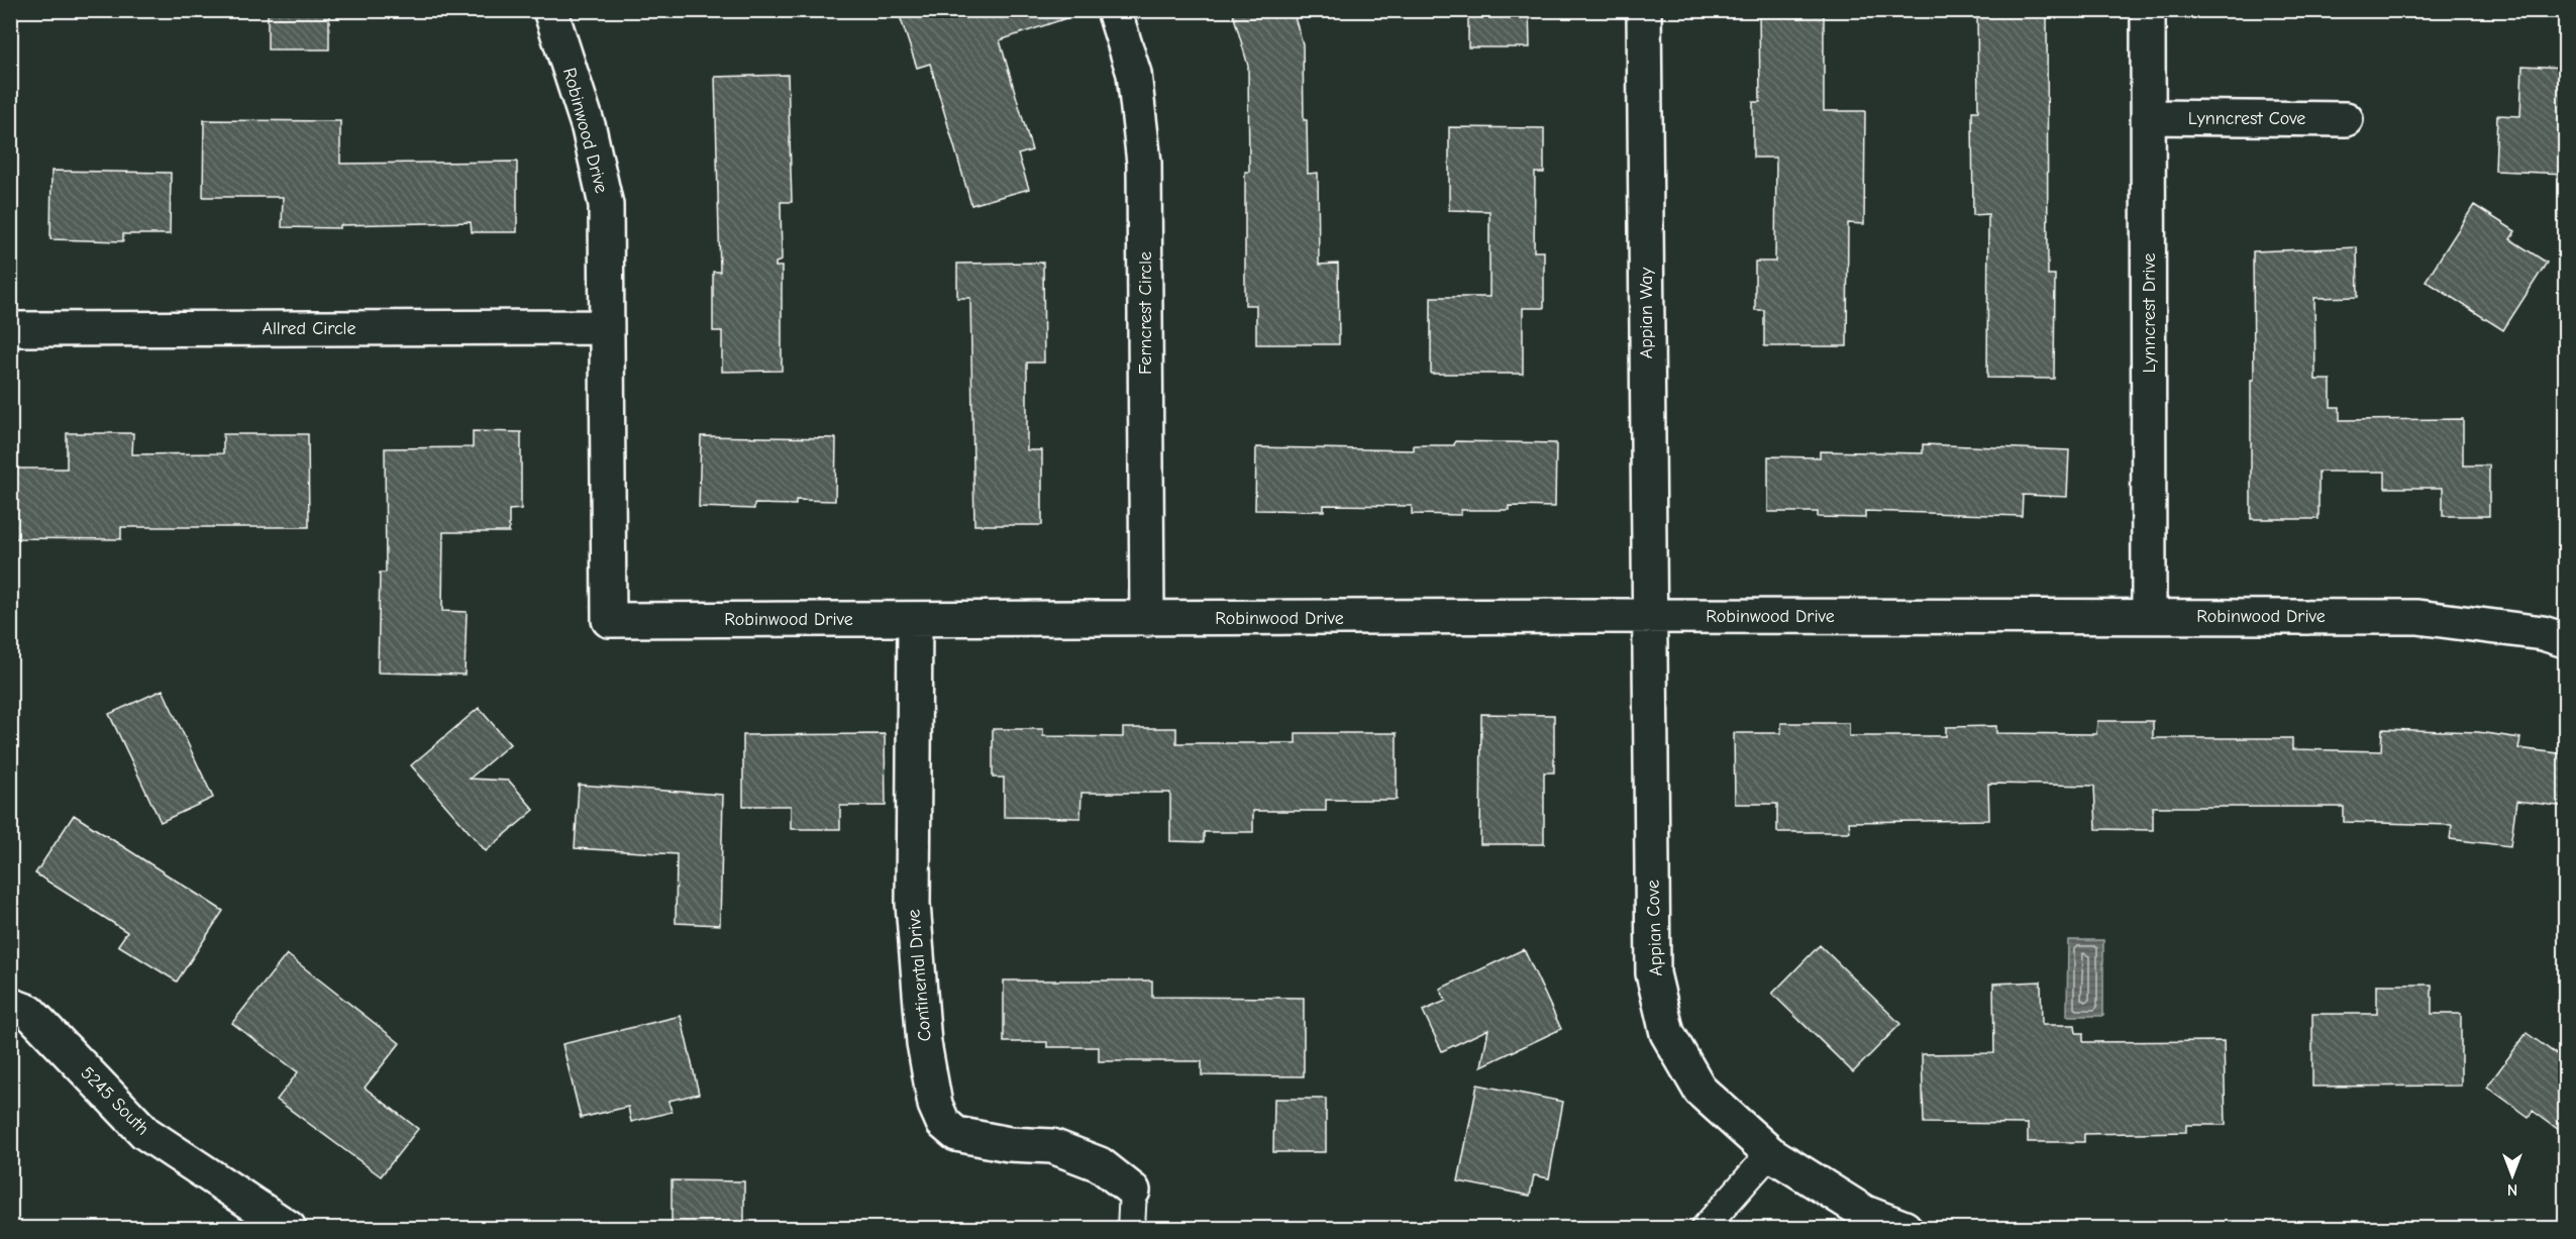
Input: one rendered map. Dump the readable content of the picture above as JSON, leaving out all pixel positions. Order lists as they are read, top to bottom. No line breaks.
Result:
{"streets":{"street":["Lynncrest Cove","Robinwood Drive","Ferncrest Circle","Appian Way","Lynncrest Drive","Allred Circle","Appian Cove","Continental Drive","5245 South"]},"crossings":[["Lynncrest Cove","Lynncrest Drive"],["Robinwood Drive","Ferncrest Circle"],["Robinwood Drive","Appian Way"],["Robinwood Drive","Lynncrest Drive"],["Robinwood Drive","Allred Circle"],["Robinwood Drive","Appian Cove"],["Robinwood Drive","Continental Drive"],["Appian Way","Appian Cove"]],"north":"bottom"}
